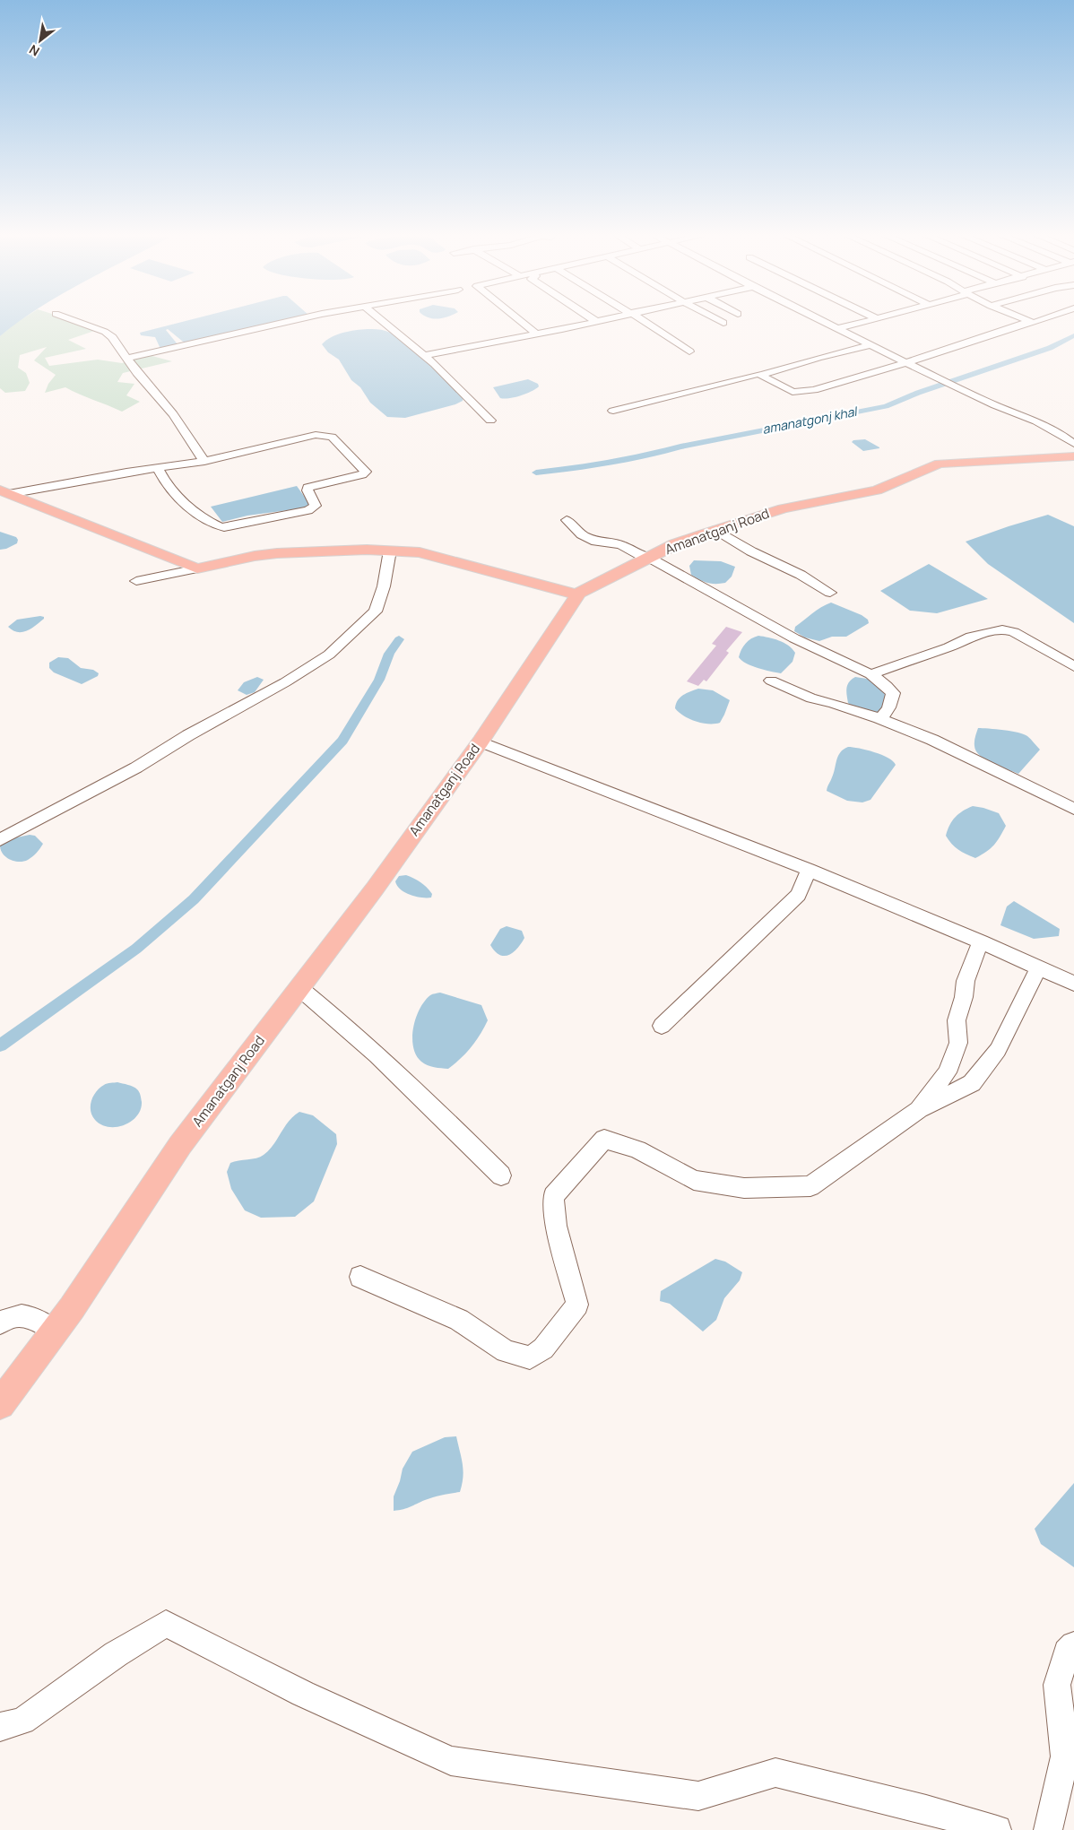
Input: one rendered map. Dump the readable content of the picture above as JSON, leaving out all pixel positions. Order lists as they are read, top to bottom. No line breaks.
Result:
{"streets":{"main road":["Amanatganj Road"]},"water":["amanatgonj khal"],"north":"bottom left"}
